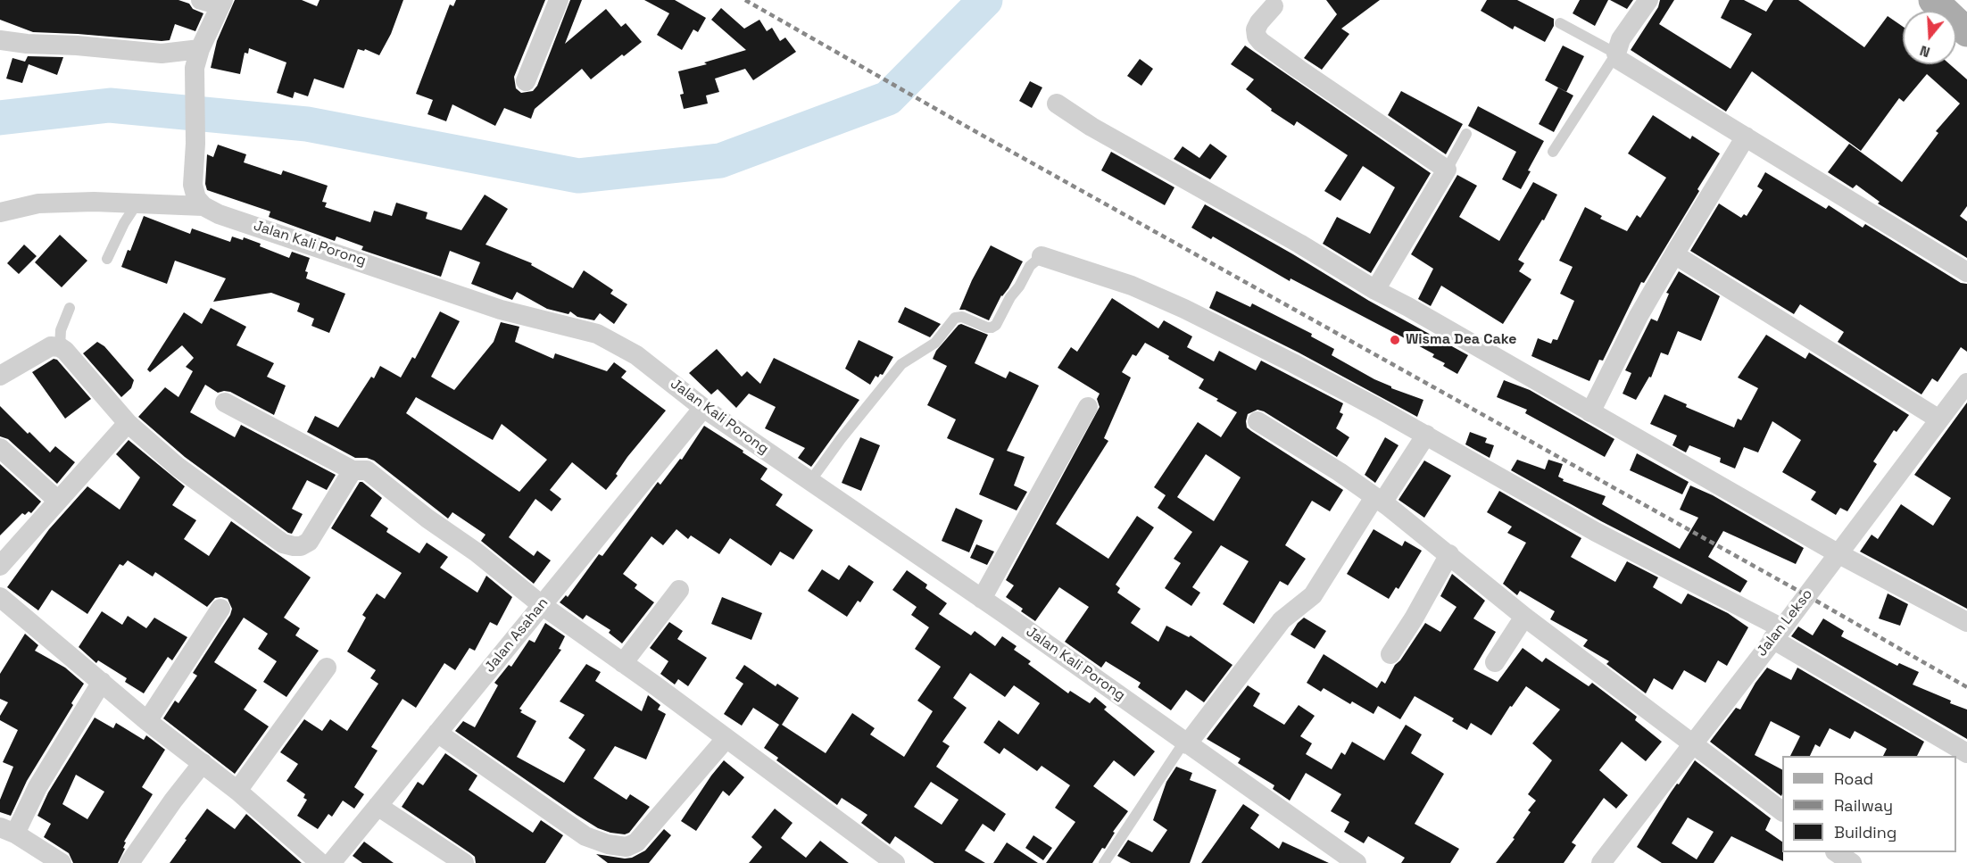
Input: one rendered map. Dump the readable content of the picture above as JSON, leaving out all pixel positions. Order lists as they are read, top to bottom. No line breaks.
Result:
{"streets":{"street":["Jalan Kali Porong","Jalan Lekso","Jalan Asahan"]},"crossings":[["Jalan Kali Porong","Jalan Asahan"]],"places":["Wisma Dea Cake"],"legend":["Road","Railway","Building"],"north":"bottom"}
